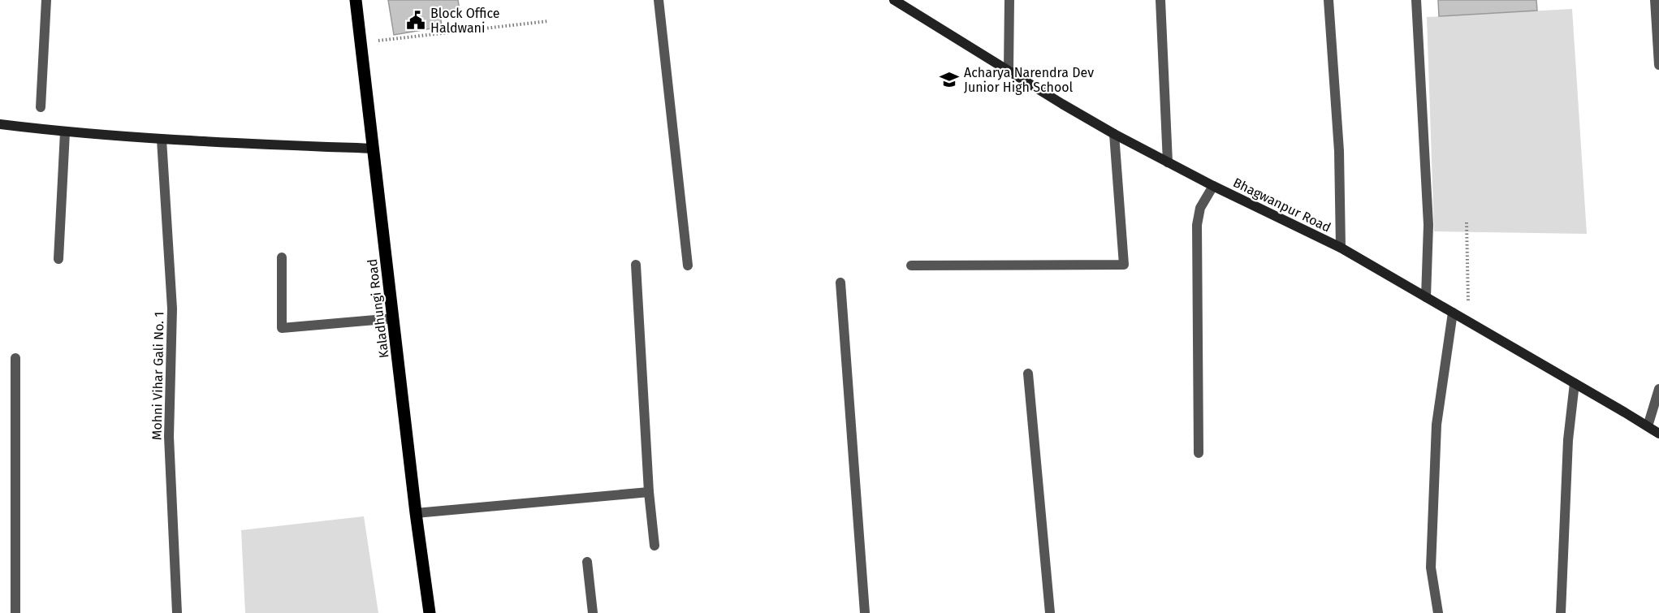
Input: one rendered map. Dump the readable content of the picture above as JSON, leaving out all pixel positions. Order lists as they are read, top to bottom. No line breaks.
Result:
{"streets":{"main road":["Kaladhungi Road"],"street":["Bhagwanpur Road","Mohni Vihar Gali No. 1"]},"places":{"public building":["Block Office Haldwani"],"school or university":["Acharya Narendra Dev Junior High School"]}}
